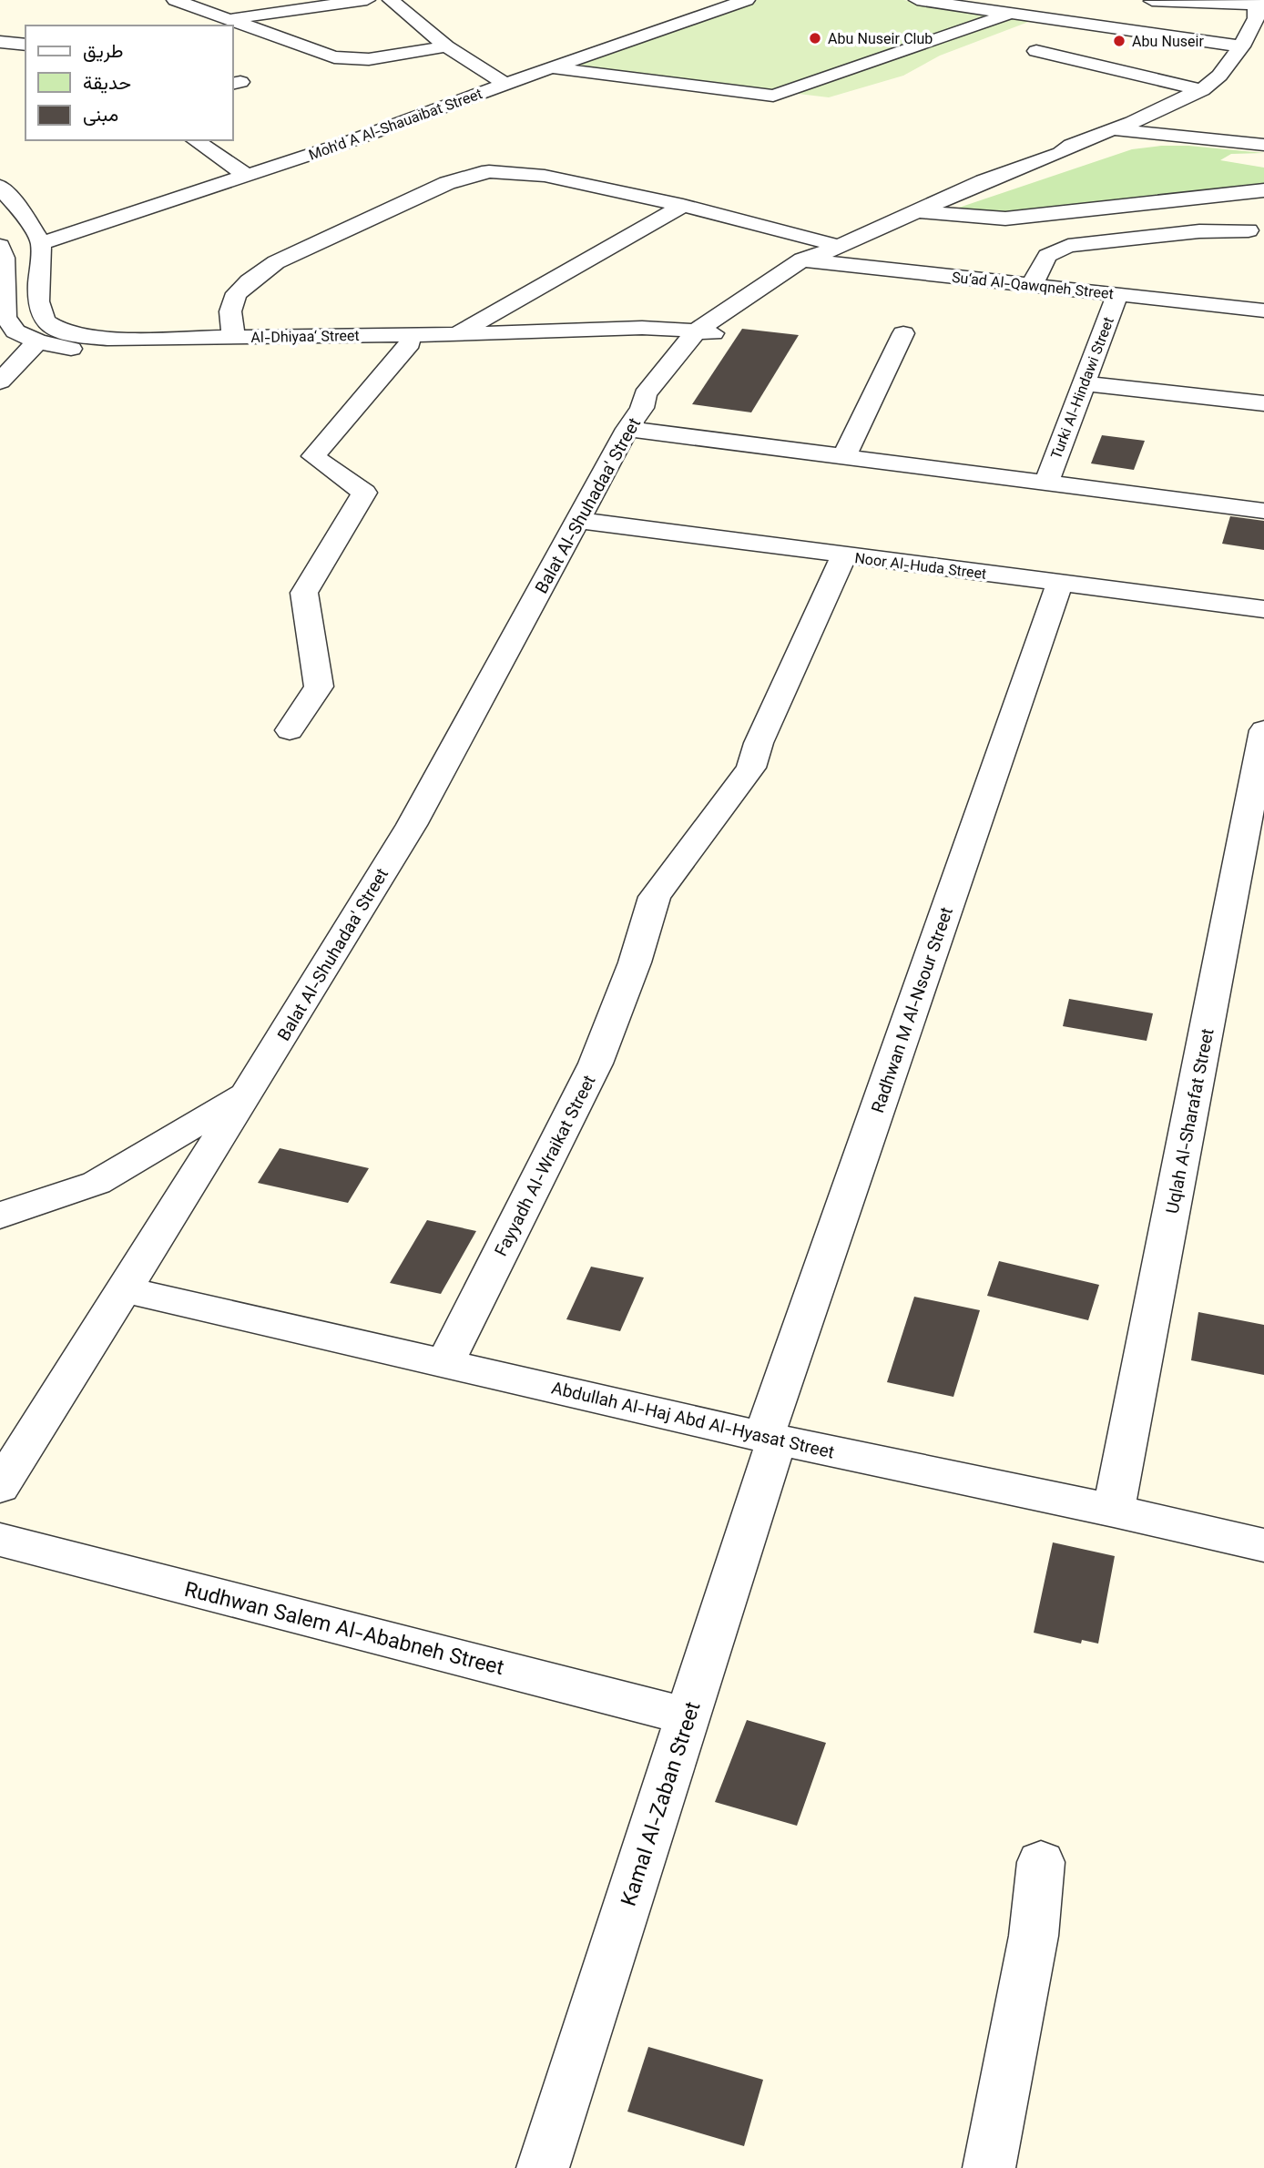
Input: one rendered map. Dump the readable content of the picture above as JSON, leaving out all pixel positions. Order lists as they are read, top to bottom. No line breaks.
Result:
{"streets":{"street":["Moh'd A Al-Shauaibat Street","Su‘ad Al-Qawqneh Street","Al-Dhiyaa‘ Street","Turki Al-Hindawi Street","Balat Al-Shuhadaa' Street","Noor Al-Huda Street","Radhwan M Al-Nsour Street","Uqlah Al-Sharafat Street","Fayyadh Al-Wraikat Street","Abdullah Al-Haj Abd Al-Hyasat Street","Rudhwan Salem Al-Ababneh Street","Kamal Al-Zaban Street"]},"crossings":[["Moh'd A Al-Shauaibat Street","Al-Dhiyaa‘ Street"],["Su‘ad Al-Qawqneh Street","Turki Al-Hindawi Street"],["Su‘ad Al-Qawqneh Street","Balat Al-Shuhadaa' Street"],["Al-Dhiyaa‘ Street","Balat Al-Shuhadaa' Street"],["Balat Al-Shuhadaa' Street","Noor Al-Huda Street"],["Balat Al-Shuhadaa' Street","Abdullah Al-Haj Abd Al-Hyasat Street"],["Noor Al-Huda Street","Radhwan M Al-Nsour Street"],["Noor Al-Huda Street","Fayyadh Al-Wraikat Street"],["Radhwan M Al-Nsour Street","Abdullah Al-Haj Abd Al-Hyasat Street"],["Radhwan M Al-Nsour Street","Kamal Al-Zaban Street"],["Uqlah Al-Sharafat Street","Abdullah Al-Haj Abd Al-Hyasat Street"],["Fayyadh Al-Wraikat Street","Abdullah Al-Haj Abd Al-Hyasat Street"],["Abdullah Al-Haj Abd Al-Hyasat Street","Kamal Al-Zaban Street"],["Rudhwan Salem Al-Ababneh Street","Kamal Al-Zaban Street"]],"places":["Abu Nuseir Club","Abu Nuseir"],"legend":["طريق","حديقة","مبنى"]}
